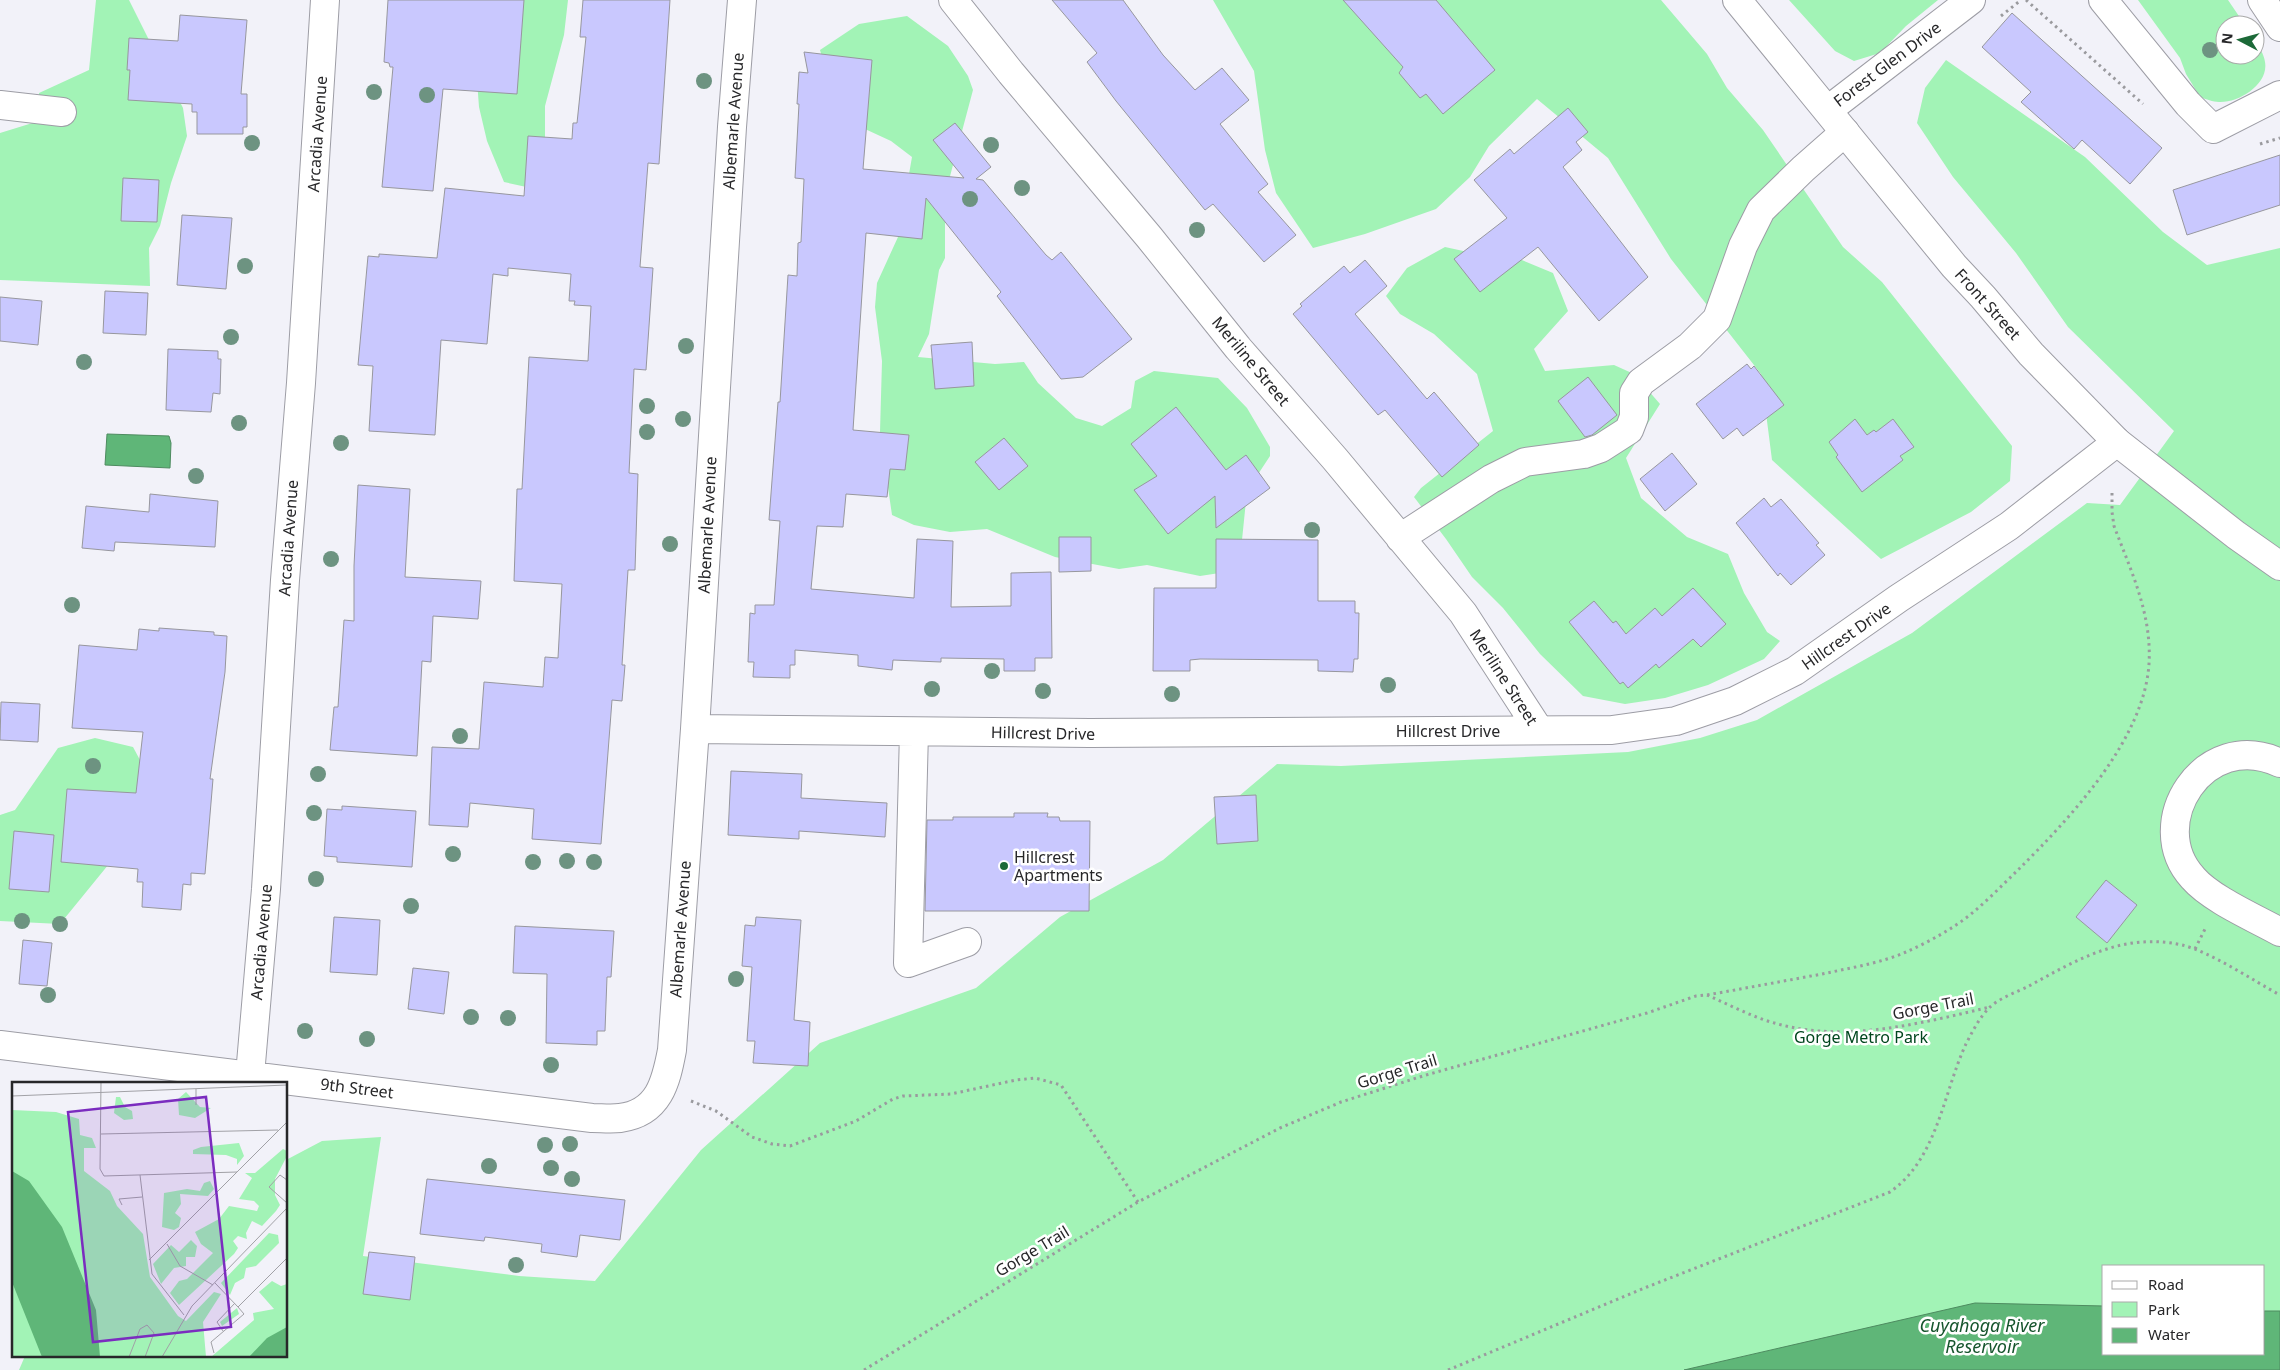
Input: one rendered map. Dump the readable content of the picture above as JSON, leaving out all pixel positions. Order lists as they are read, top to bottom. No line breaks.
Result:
{"streets":{"street":["Forest Glen Drive","Albemarle Avenue","Arcadia Avenue","Front Street","Meriline Street","Hillcrest Drive","9th Street"],"path":["Gorge Trail"]},"crossings":[["Forest Glen Drive","Front Street"],["Albemarle Avenue","Hillcrest Drive"],["Albemarle Avenue","9th Street"],["Arcadia Avenue","9th Street"],["Front Street","Hillcrest Drive"],["Meriline Street","Hillcrest Drive"]],"water":["Cuyahoga River Reservoir"],"parks":["Gorge Metro Park"],"places":["Hillcrest Apartments"],"legend":["Road","Park","Water"],"north":"left"}
